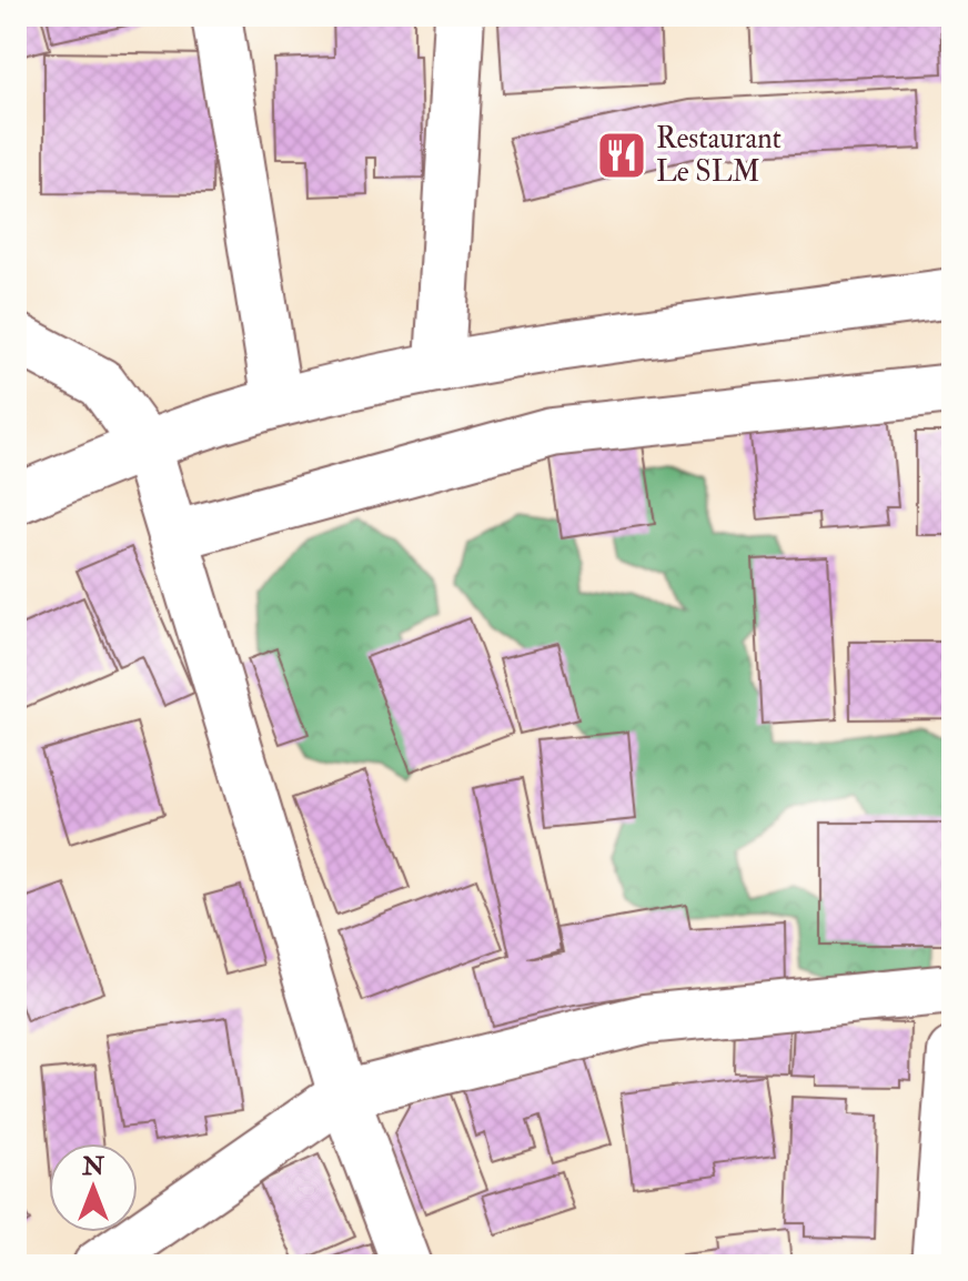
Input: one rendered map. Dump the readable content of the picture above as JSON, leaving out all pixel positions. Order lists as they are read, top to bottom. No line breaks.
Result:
{"places":{"restaurant":["Restaurant Le SLM"]},"north":"top"}
